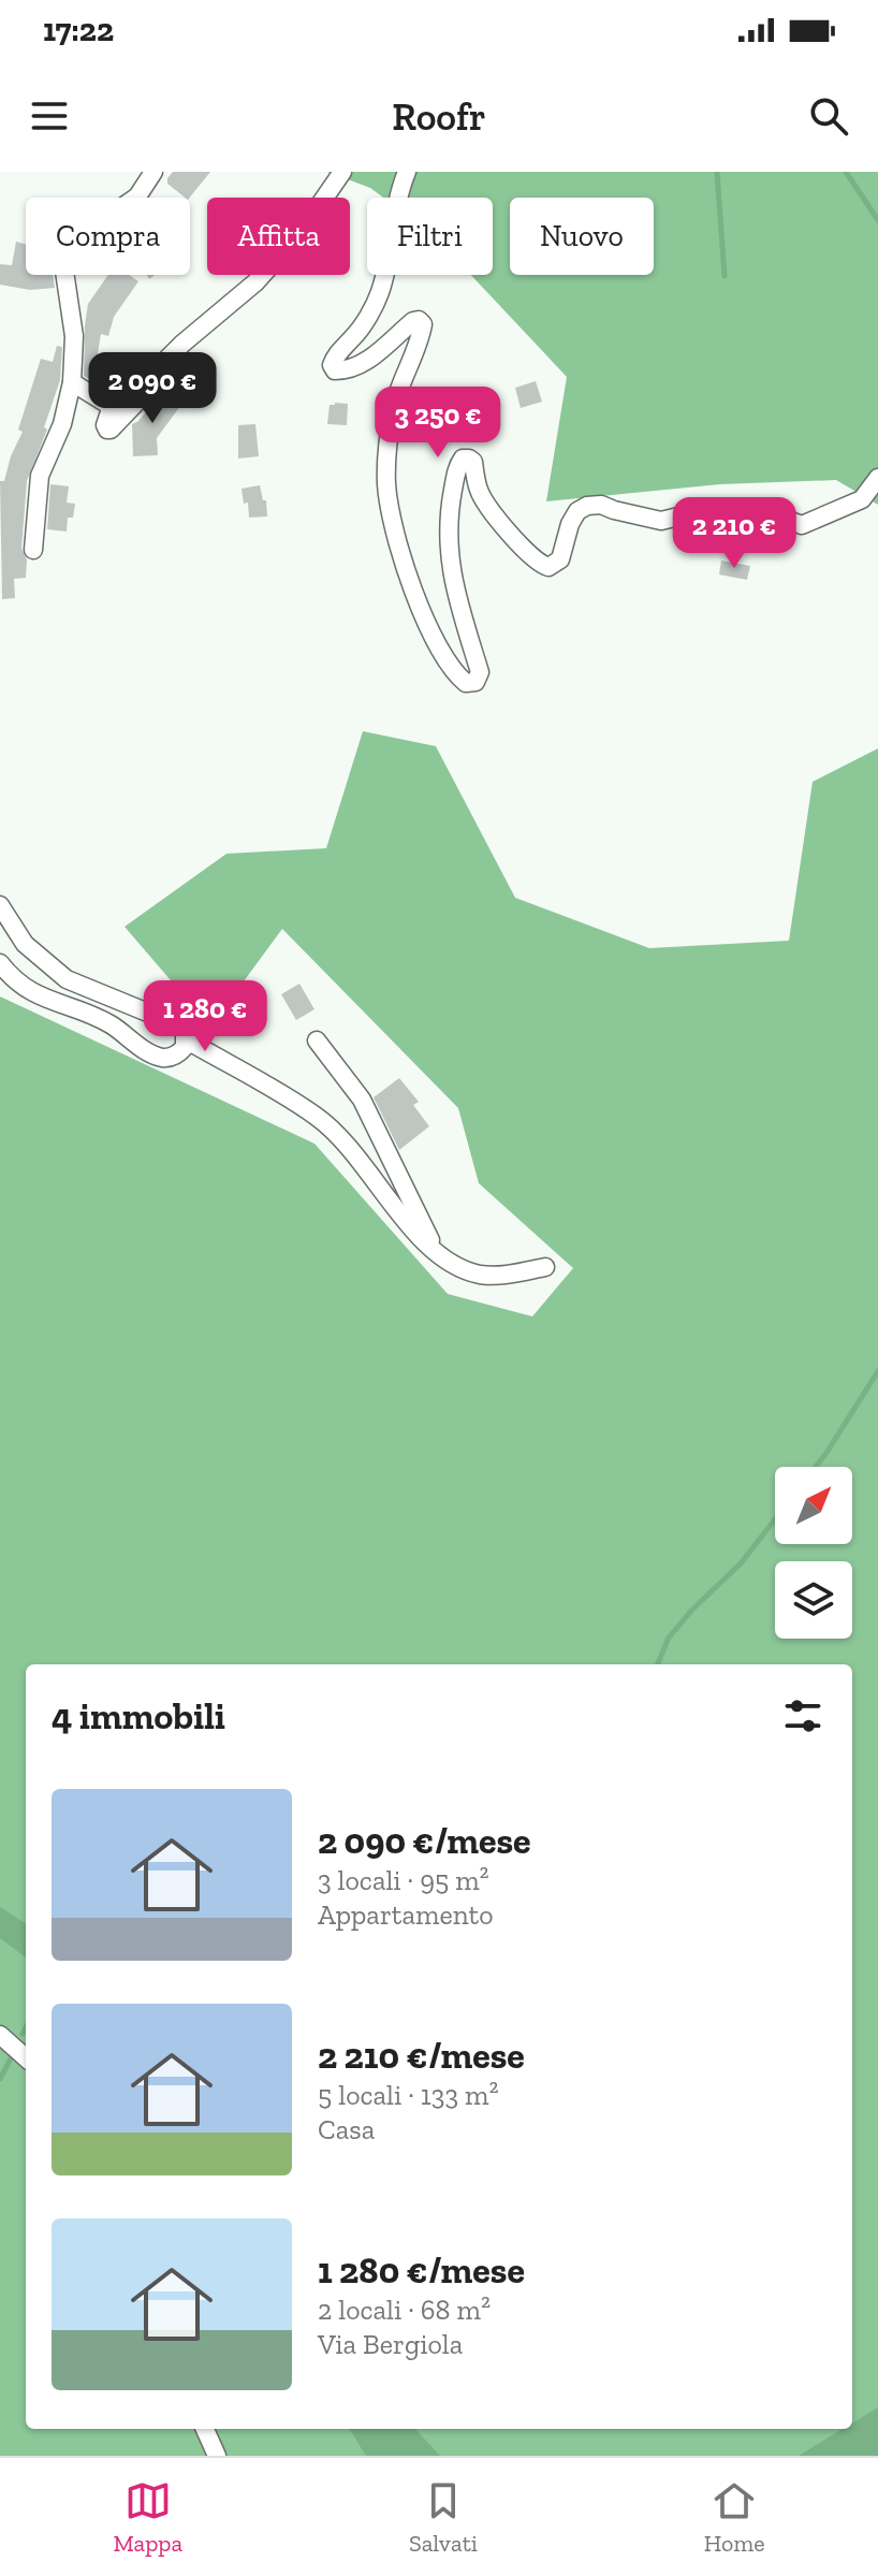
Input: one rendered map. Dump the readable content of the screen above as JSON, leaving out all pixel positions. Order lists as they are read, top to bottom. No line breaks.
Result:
{"north":"top right","page":{"status":"17:22","header":"Roofr","chip":["Compra","Affitta","Filtri","Nuovo"],"price":["2 090 €","3 250 €","2 210 €","1 280 €"],"heading":"4 immobili","list":[{"name":"2 090 €/mese","note":"3 locali · 95 m² · Appartamento"},{"name":"2 210 €/mese","note":"5 locali · 133 m² · Casa"},{"name":"1 280 €/mese","note":"2 locali · 68 m² · Via Bergiola"}],"tabs":["Mappa","Salvati","Home"]}}
